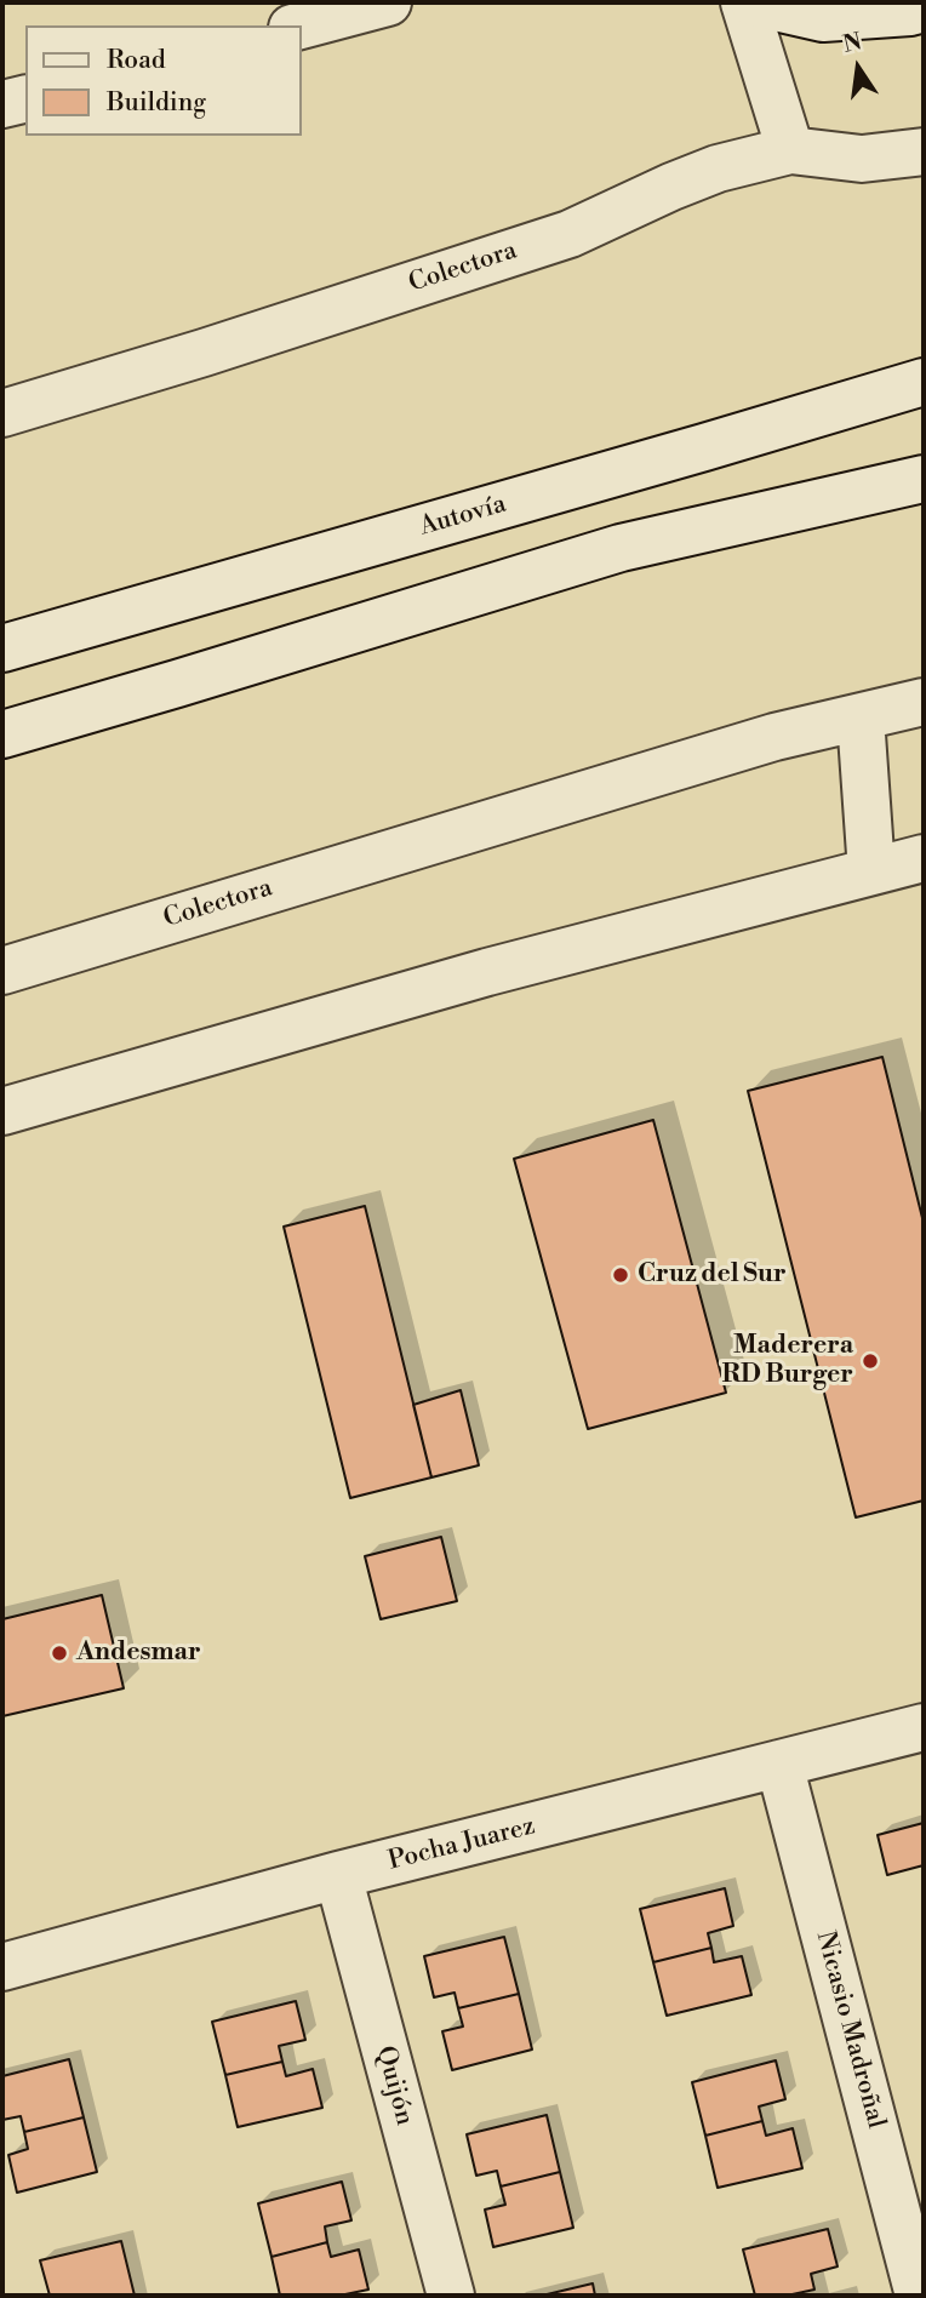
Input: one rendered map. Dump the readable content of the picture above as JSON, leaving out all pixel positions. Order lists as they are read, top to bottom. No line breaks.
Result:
{"streets":{"street":["Colectora","Autovía","Pocha Juarez","Nicasio Madroñal","Quijón"]},"crossings":[["Pocha Juarez","Nicasio Madroñal"],["Pocha Juarez","Quijón"]],"places":["Cruz del Sur","Maderera RD Burger","Andesmar"],"legend":["Road","Building"],"north":"top"}
